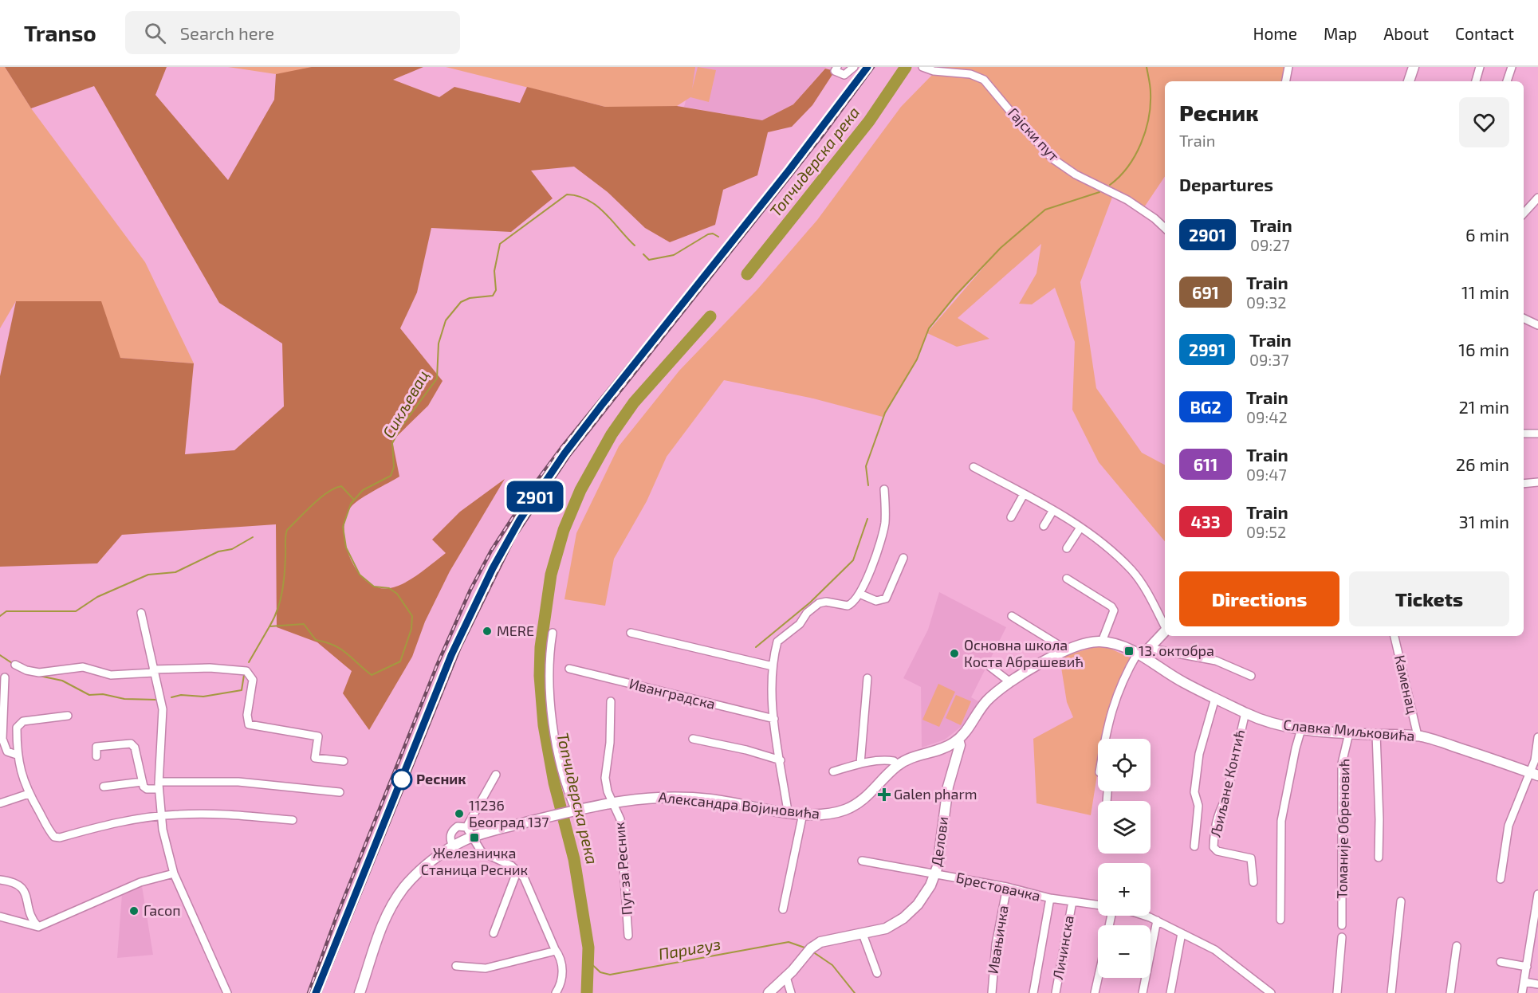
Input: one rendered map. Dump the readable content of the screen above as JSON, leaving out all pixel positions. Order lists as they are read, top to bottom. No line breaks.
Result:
{"streets":{"street":["Гајски пут","Каменац","Иванградска","Славка Миљковића","Љиљане Контић","Александра Војиновића","Томаније Обреновић","Делови","Пут за Ресник","Брестовачка","Ивањичка","Личинска"]},"crossings":[["Каменац","Славка Миљковића"],["Славка Миљковића","Љиљане Контић"],["Славка Миљковића","Томаније Обреновић"],["Александра Војиновића","Делови"],["Александра Војиновића","Пут за Ресник"],["Делови","Брестовачка"],["Брестовачка","Ивањичка"],["Брестовачка","Личинска"]],"water":["Топчидерска река","Сикљевац","Паригуз"],"places":{"other":["MERE","Основна школа Коста Абрашевић","Ресник","11236 Београд 137","Гасоп"],"transit":["13. октобра","Железничка Станица Ресник"],"health":["Galen pharm"]},"page":{"header":"Transo","search":"Search here","nav":["Home","Map","About","Contact"],"on_map":"2901","heading":[["Ресник","Train"],"Departures"],"list":[{"mark":"2901","name":"Train","note":"09:27","value":"6 min"},{"mark":"691","name":"Train","note":"09:32","value":"11 min"},{"mark":"2991","name":"Train","note":"09:37","value":"16 min"},{"mark":"BG2","name":"Train","note":"09:42","value":"21 min"},{"mark":"611","name":"Train","note":"09:47","value":"26 min"},{"mark":"433","name":"Train","note":"09:52","value":"31 min"}],"buttons":["Directions","Tickets"],"map_buttons":["+","−"]}}
